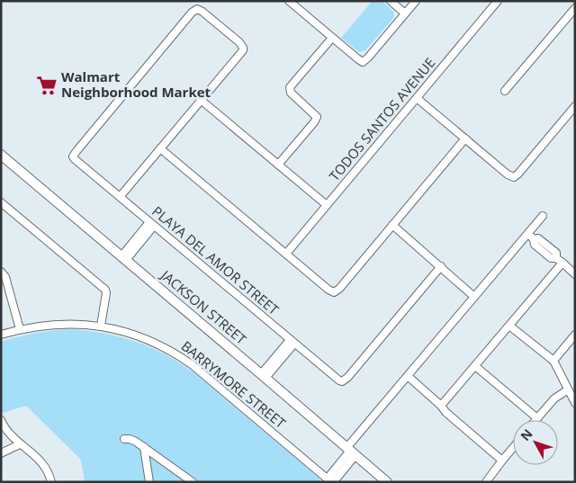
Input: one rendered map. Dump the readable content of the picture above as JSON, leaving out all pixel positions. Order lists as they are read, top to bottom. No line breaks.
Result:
{"streets":{"main road":["JACKSON STREET"],"street":["TODOS SANTOS AVENUE","PLAYA DEL AMOR STREET","BARRYMORE STREET"]},"places":{"supermarket":["Walmart Neighborhood Market"]},"north":"top left"}
